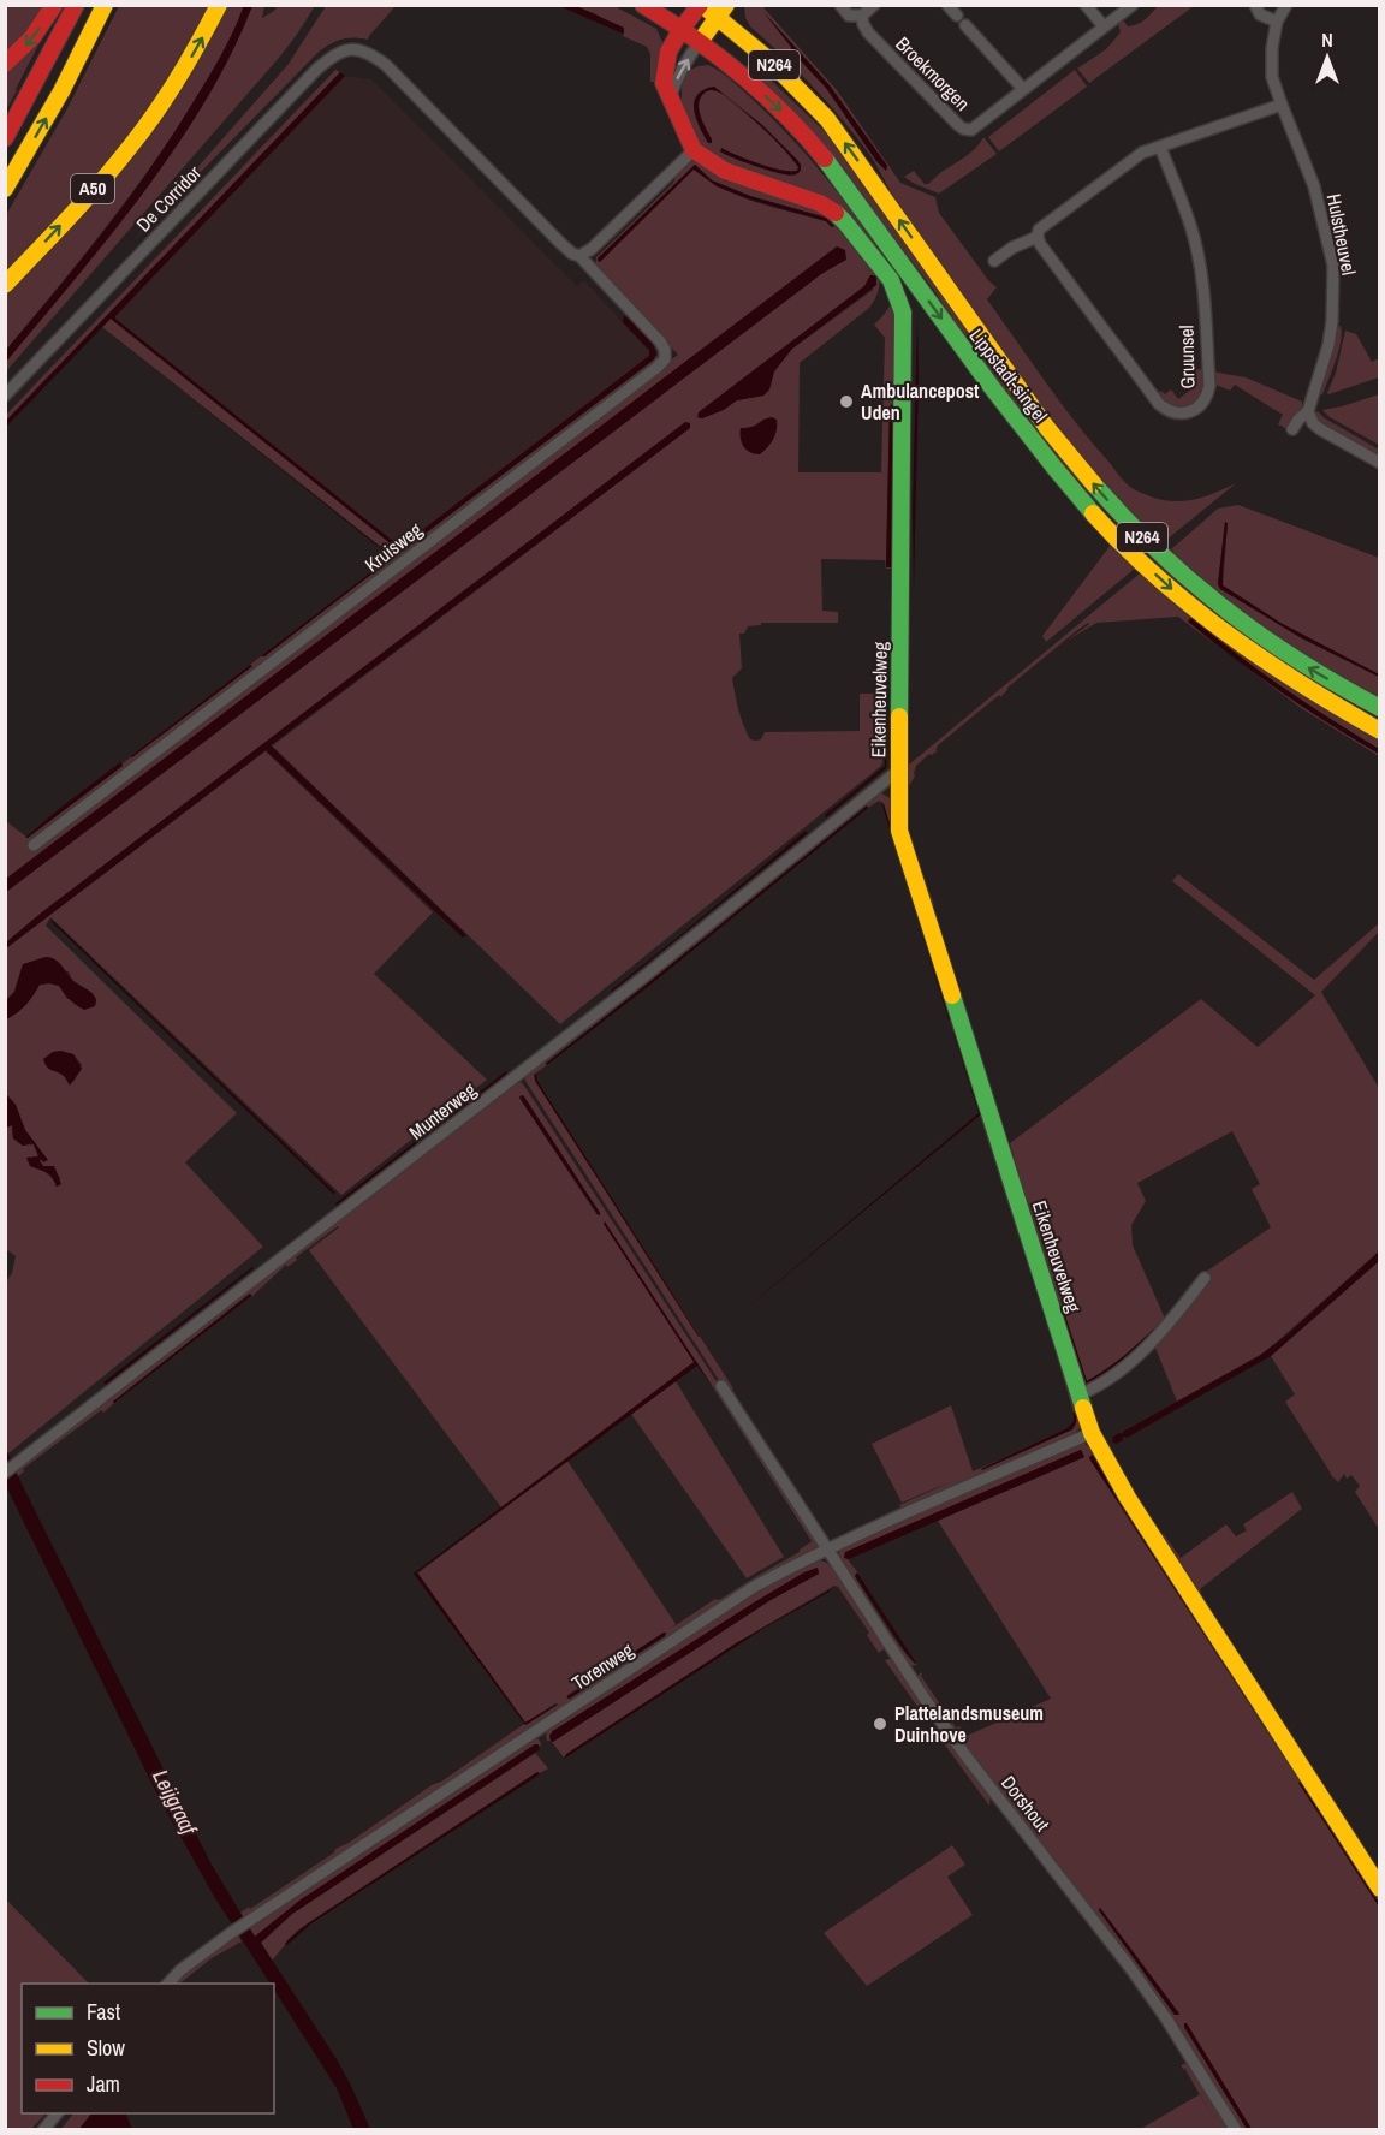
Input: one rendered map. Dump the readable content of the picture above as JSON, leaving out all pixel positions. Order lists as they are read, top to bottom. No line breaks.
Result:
{"streets":{"main road":["N264","A50","Lippstadt-singel","Eikenheuvelweg"],"street":["Broekmorgen","De Corridor","Hulstheuvel","Gruunsel","Kruisweg","Munterweg","Torenweg","Dorshout"]},"crossings":[["De Corridor","Kruisweg"],["Eikenheuvelweg","Munterweg"],["Eikenheuvelweg","Torenweg"],["Torenweg","Dorshout"]],"water":["Leijgraaf"],"places":["Ambulancepost Uden","Plattelandsmuseum Duinhove"],"legend":["Fast","Slow","Jam"],"north":"top"}
